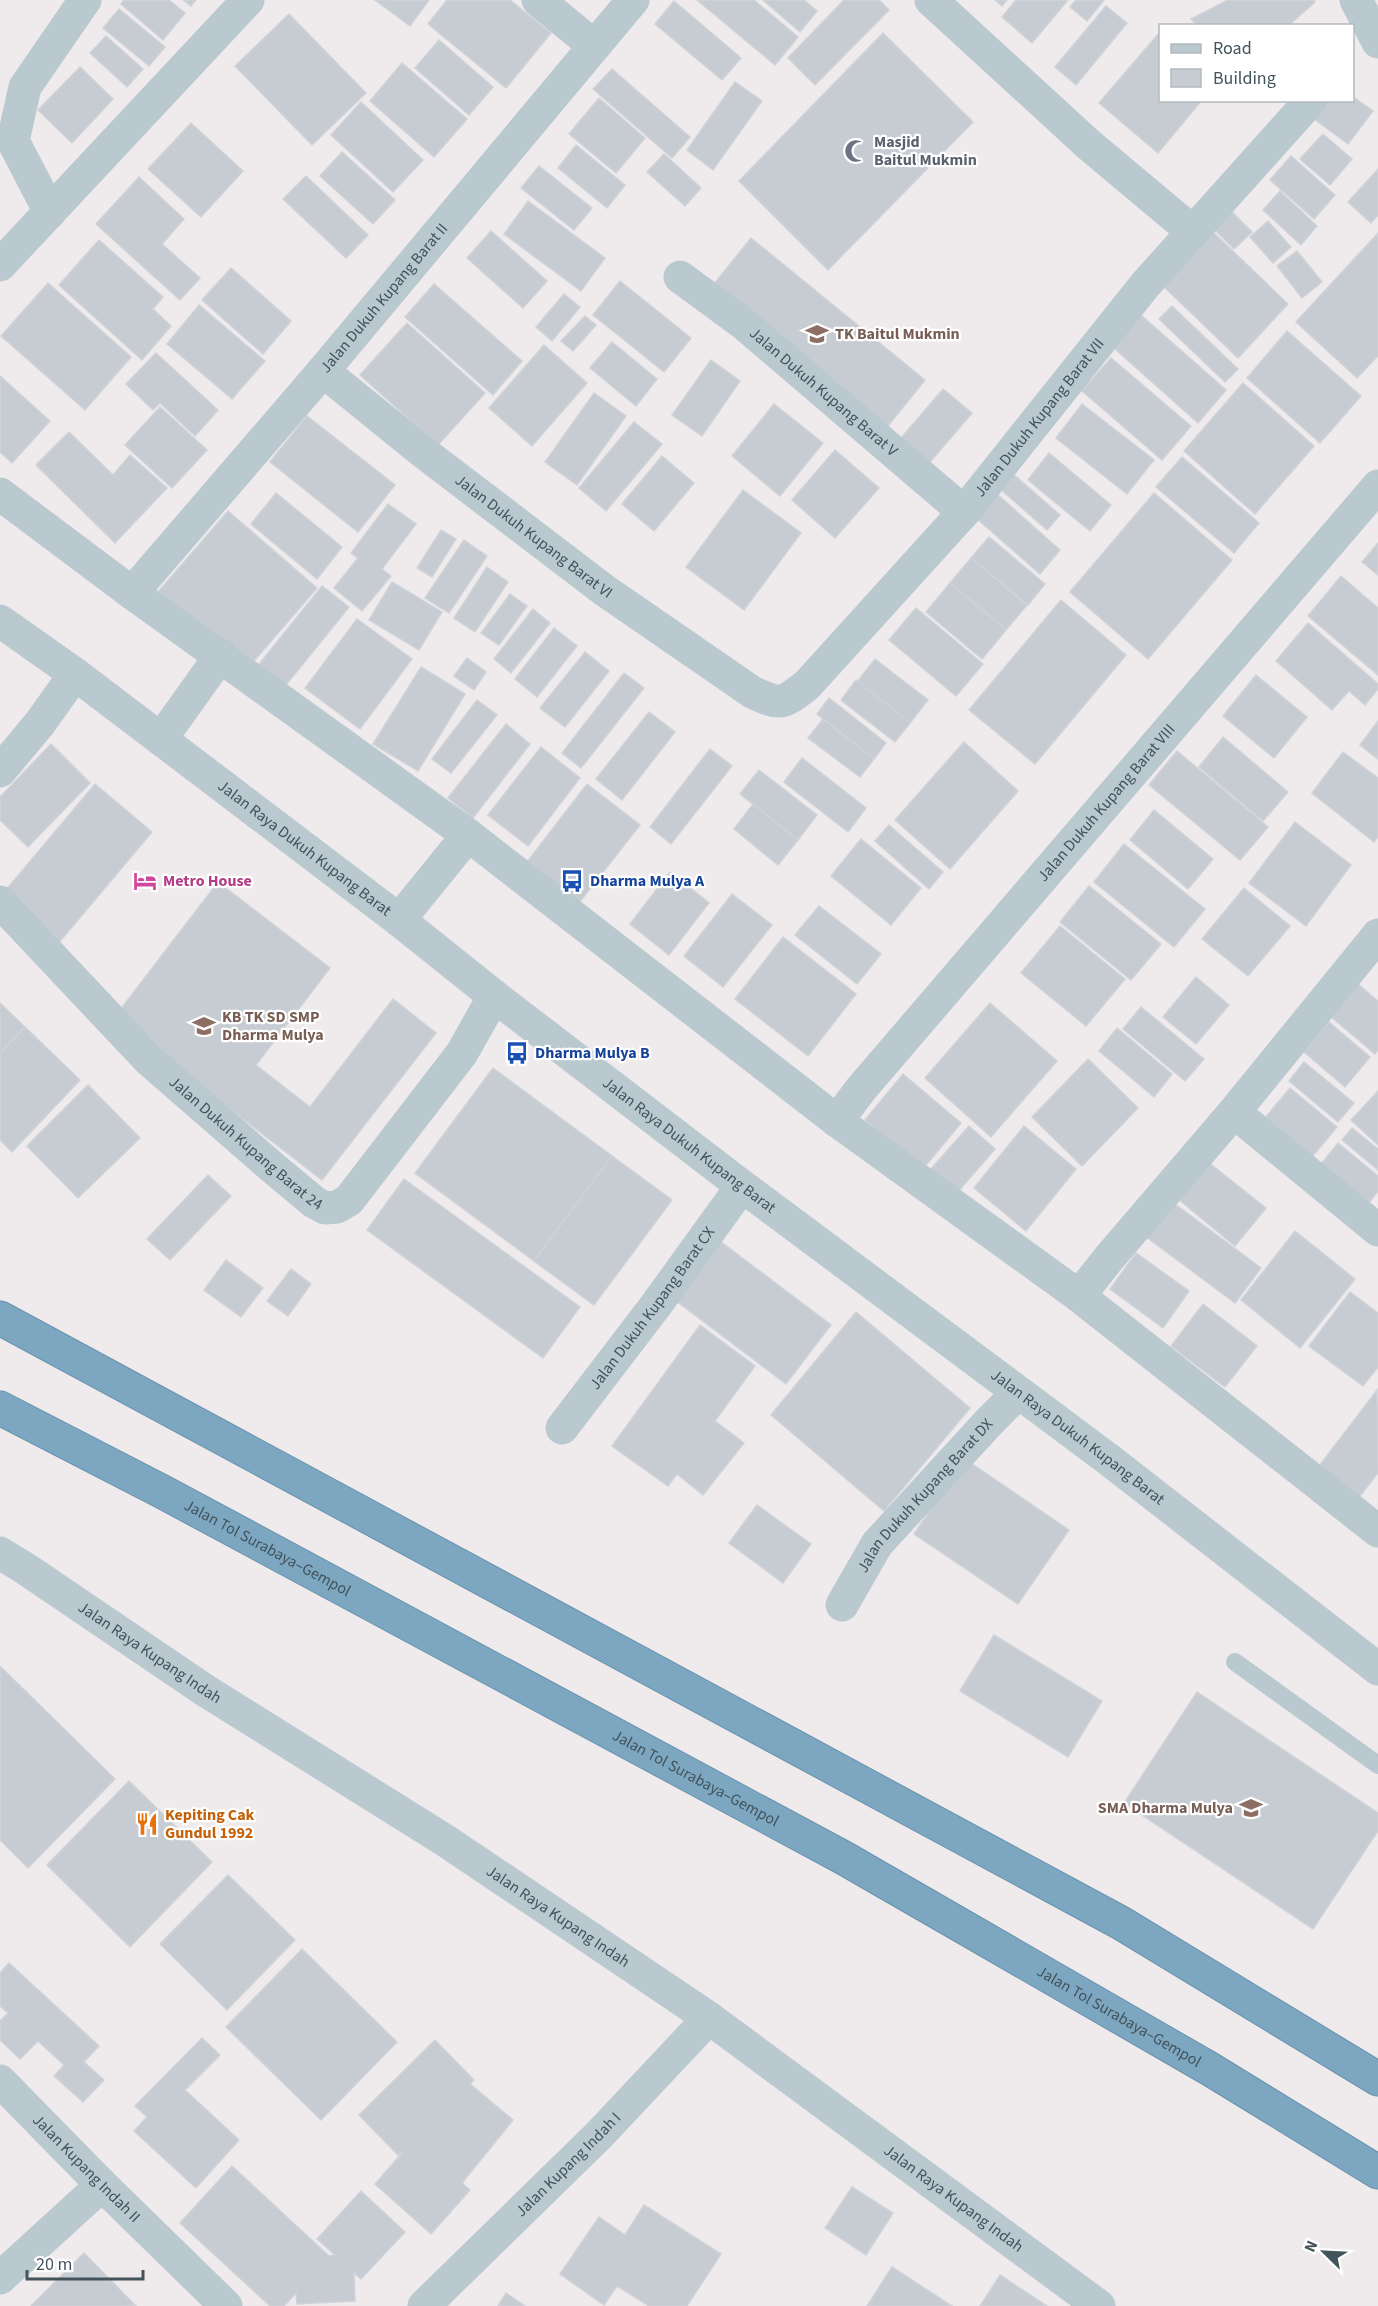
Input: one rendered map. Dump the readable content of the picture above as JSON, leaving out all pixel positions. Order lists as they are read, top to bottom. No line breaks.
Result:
{"streets":{"highway":["Jalan Tol Surabaya–Gempol"],"street":["Jalan Dukuh Kupang Barat II","Jalan Dukuh Kupang Barat V","Jalan Dukuh Kupang Barat VII","Jalan Dukuh Kupang Barat VI","Jalan Dukuh Kupang Barat VIII","Jalan Raya Dukuh Kupang Barat","Jalan Dukuh Kupang Barat 24","Jalan Dukuh Kupang Barat CX","Jalan Dukuh Kupang Barat DX","Jalan Raya Kupang Indah","Jalan Kupang Indah I","Jalan Kupang Indah II"]},"crossings":[["Jalan Dukuh Kupang Barat II","Jalan Dukuh Kupang Barat VI"],["Jalan Dukuh Kupang Barat V","Jalan Dukuh Kupang Barat VII"],["Jalan Dukuh Kupang Barat VII","Jalan Dukuh Kupang Barat VI"],["Jalan Raya Dukuh Kupang Barat","Jalan Dukuh Kupang Barat 24"],["Jalan Raya Dukuh Kupang Barat","Jalan Dukuh Kupang Barat CX"],["Jalan Raya Dukuh Kupang Barat","Jalan Dukuh Kupang Barat DX"],["Jalan Raya Kupang Indah","Jalan Kupang Indah I"]],"places":{"mosque":["Masjid Baitul Mukmin"],"school or university":["TK Baitul Mukmin","KB TK SD SMP Dharma Mulya","SMA Dharma Mulya"],"hotel":["Metro House"],"bus stop":["Dharma Mulya A","Dharma Mulya B"],"restaurant":["Kepiting Cak Gundul 1992"]},"legend":["Road","Building"],"scale_bar":"20 m","north":"top left"}
